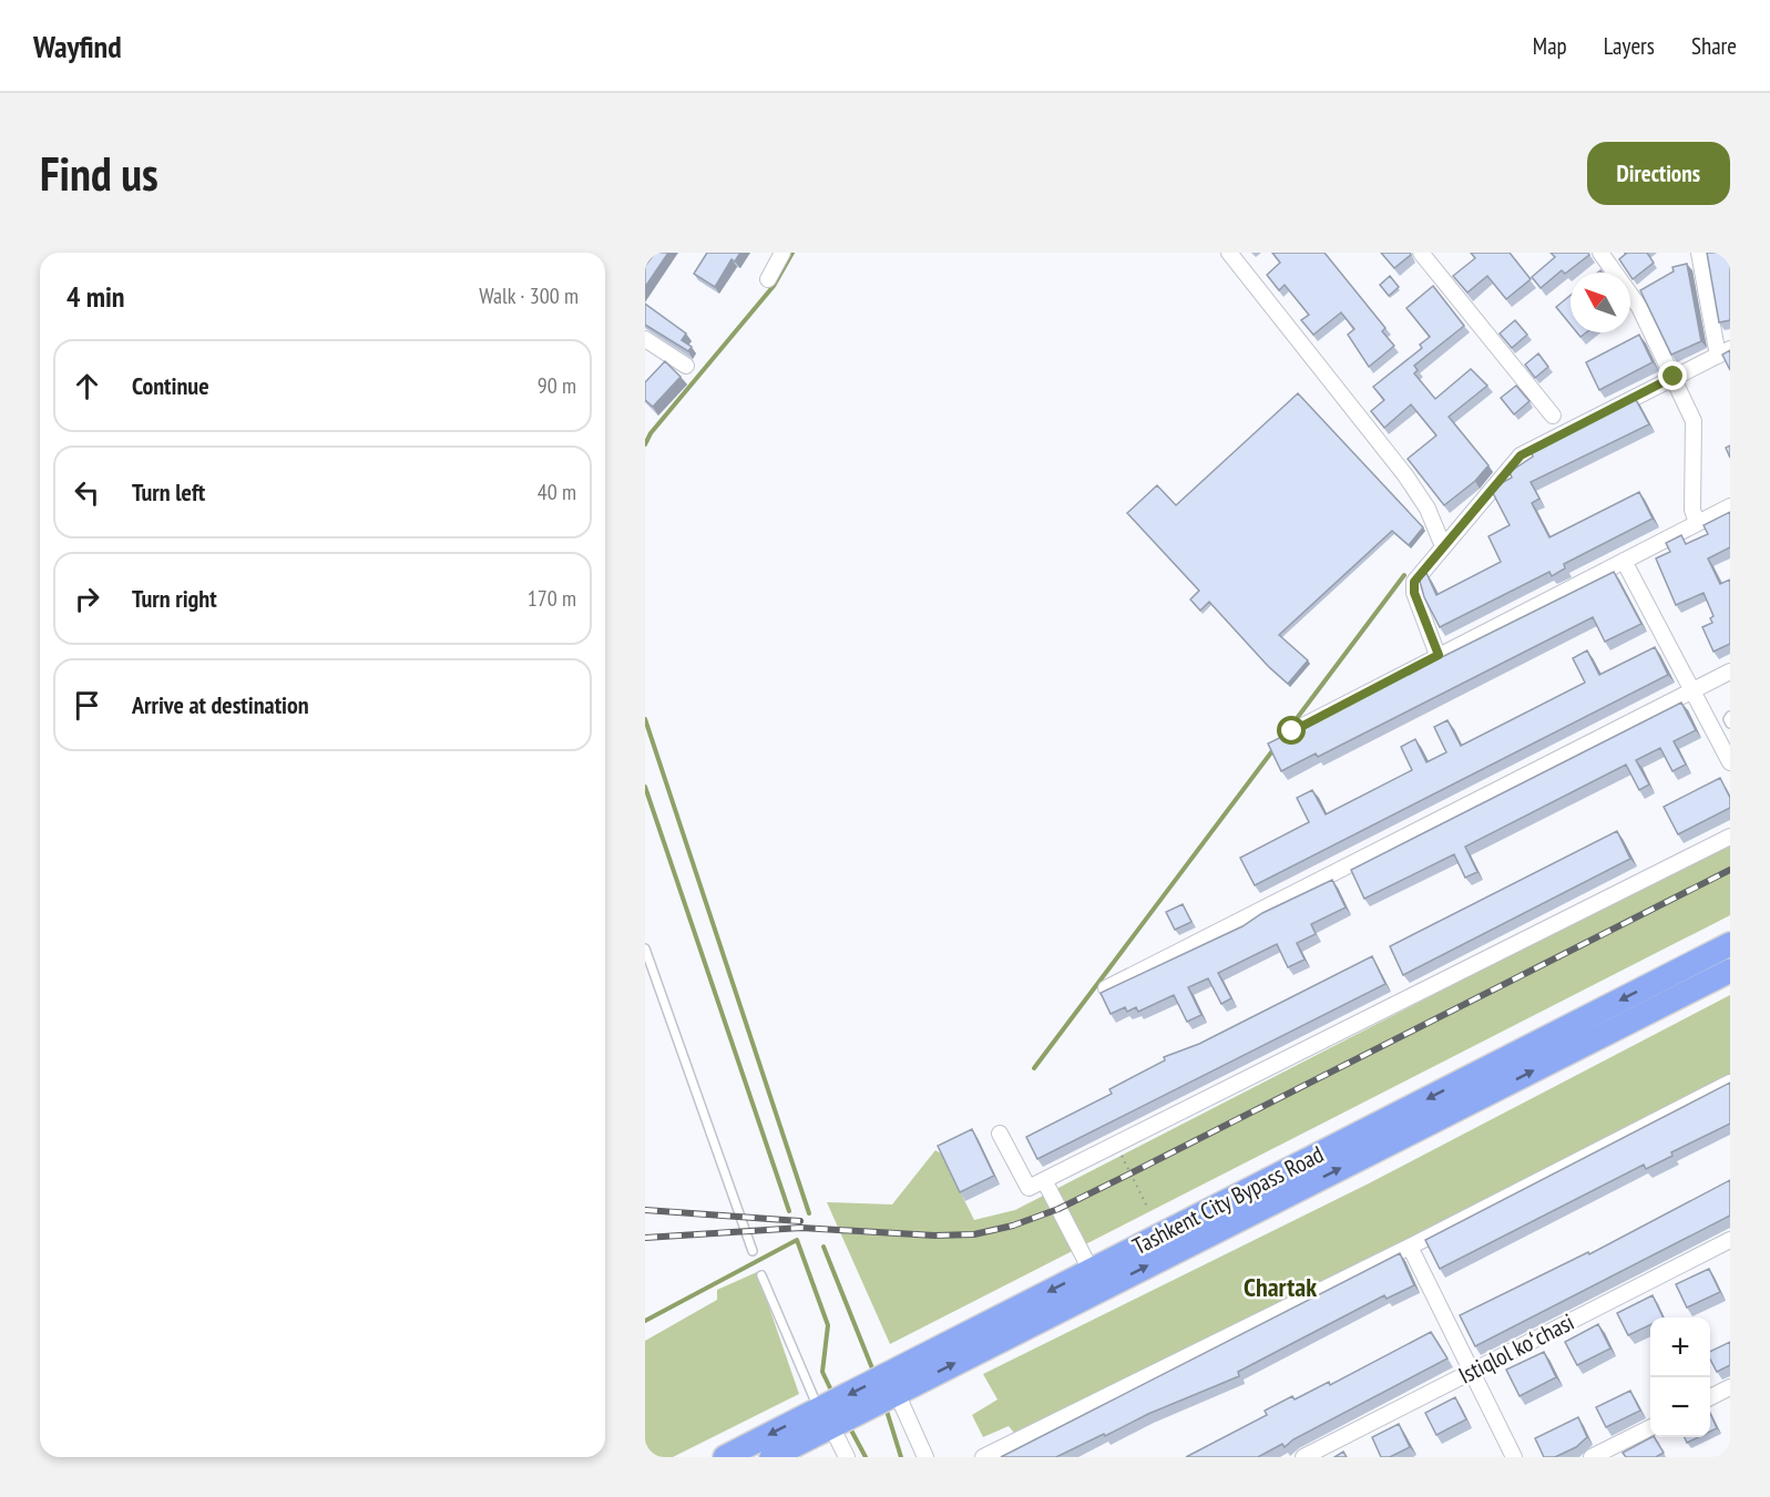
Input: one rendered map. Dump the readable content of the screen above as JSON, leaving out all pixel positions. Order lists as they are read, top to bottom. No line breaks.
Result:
{"streets":{"highway":["Tashkent City Bypass Road"],"street":["Istiqlol koʻchasi"]},"districts":["Chartak"],"north":"top left","page":{"header":"Wayfind","nav":["Map","Layers","Share"],"buttons":"Directions","title":"Find us","heading":["4 min","Walk · 300 m"],"list":[["Continue","90 m"],["Turn left","40 m"],["Turn right","170 m"],"Arrive at destination"],"map_buttons":["+","−"]}}
